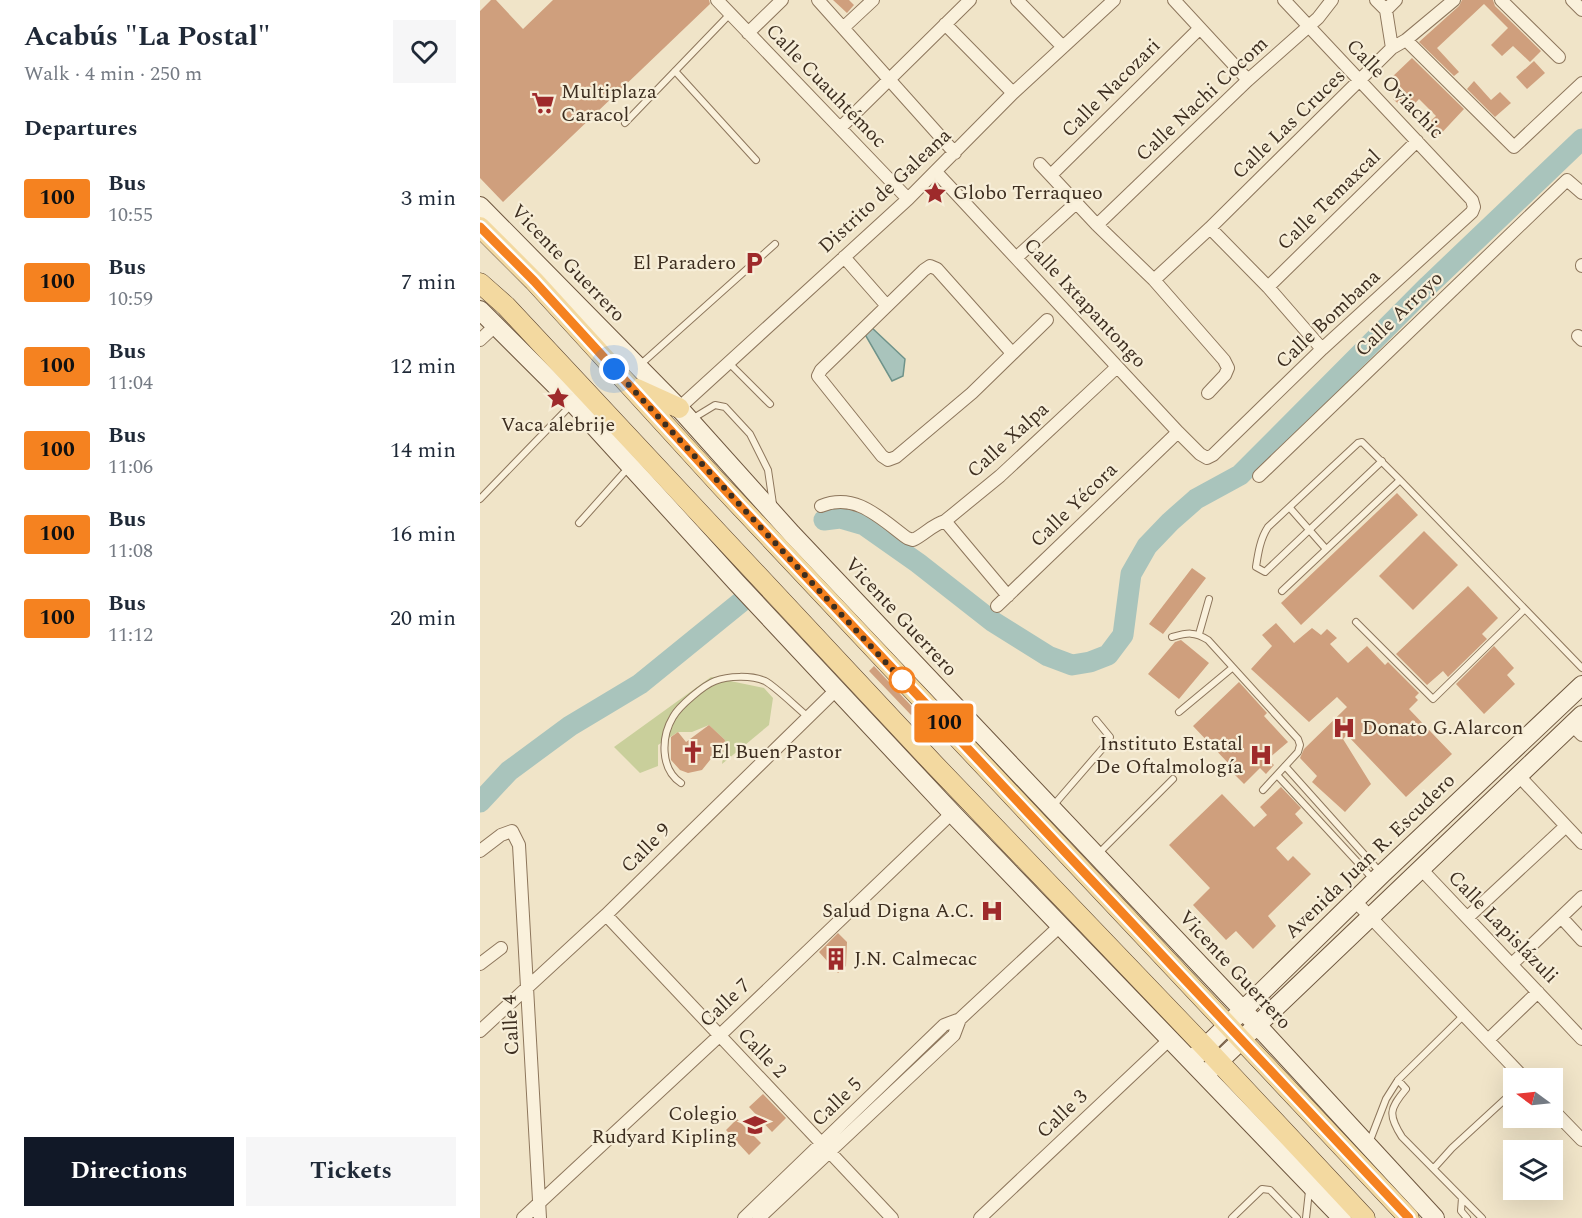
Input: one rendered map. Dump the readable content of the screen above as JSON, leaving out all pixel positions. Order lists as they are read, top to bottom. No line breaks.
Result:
{"streets":{"main road":["Vicente Guerrero","Avenida Juan R. Escudero"],"street":["Calle Cuauhtémoc","Calle Nacozari","Calle Oviachic","Calle Nachi Cocom","Calle Las Cruces","Distrito de Galeana","Calle Temaxcal","Calle Ixtapantongo","Calle Arroyo","Calle Bombana","Calle Xalpa","Calle Yécora","Calle 9","Calle Lapislázuli","Calle 7","Calle 4","Calle 2","Calle 5","Calle 3"]},"crossings":[["Calle Cuauhtémoc","Distrito de Galeana"],["Calle Oviachic","Calle Nachi Cocom"],["Calle Oviachic","Calle Las Cruces"],["Calle Oviachic","Calle Temaxcal"],["Calle Oviachic","Calle Bombana"],["Distrito de Galeana","Vicente Guerrero"],["Distrito de Galeana","Calle Ixtapantongo"],["Vicente Guerrero","Avenida Juan R. Escudero"],["Calle Ixtapantongo","Calle Bombana"],["Calle Ixtapantongo","Calle Xalpa"],["Calle Ixtapantongo","Calle Yécora"],["Calle 9","Calle 4"],["Calle 9","Calle 2"],["Calle 7","Calle 4"],["Calle 7","Calle 2"],["Calle 2","Calle 5"]],"places":{"supermarket":["Multiplaza Caracol"],"place":["Globo Terraqueo","Vaca alebrije"],"parking":["El Paradero"],"hospital":["Donato G.Alarcon","Instituto Estatal De Oftalmología","Salud Digna A.C."],"church":["El Buen Pastor"],"building":["J.N. Calmecac"],"school or university":["Colegio Rudyard Kipling"]},"lines":["bus line 100"],"north":"left","page":{"heading":[["Acabús \"La Postal\"","Walk · 4 min · 250 m"],"Departures"],"on_map":"100","list":[{"mark":"100","name":"Bus","note":"10:55","value":"3 min"},{"mark":"100","name":"Bus","note":"10:59","value":"7 min"},{"mark":"100","name":"Bus","note":"11:04","value":"12 min"},{"mark":"100","name":"Bus","note":"11:06","value":"14 min"},{"mark":"100","name":"Bus","note":"11:08","value":"16 min"},{"mark":"100","name":"Bus","note":"11:12","value":"20 min"}],"buttons":["Directions","Tickets"]}}
